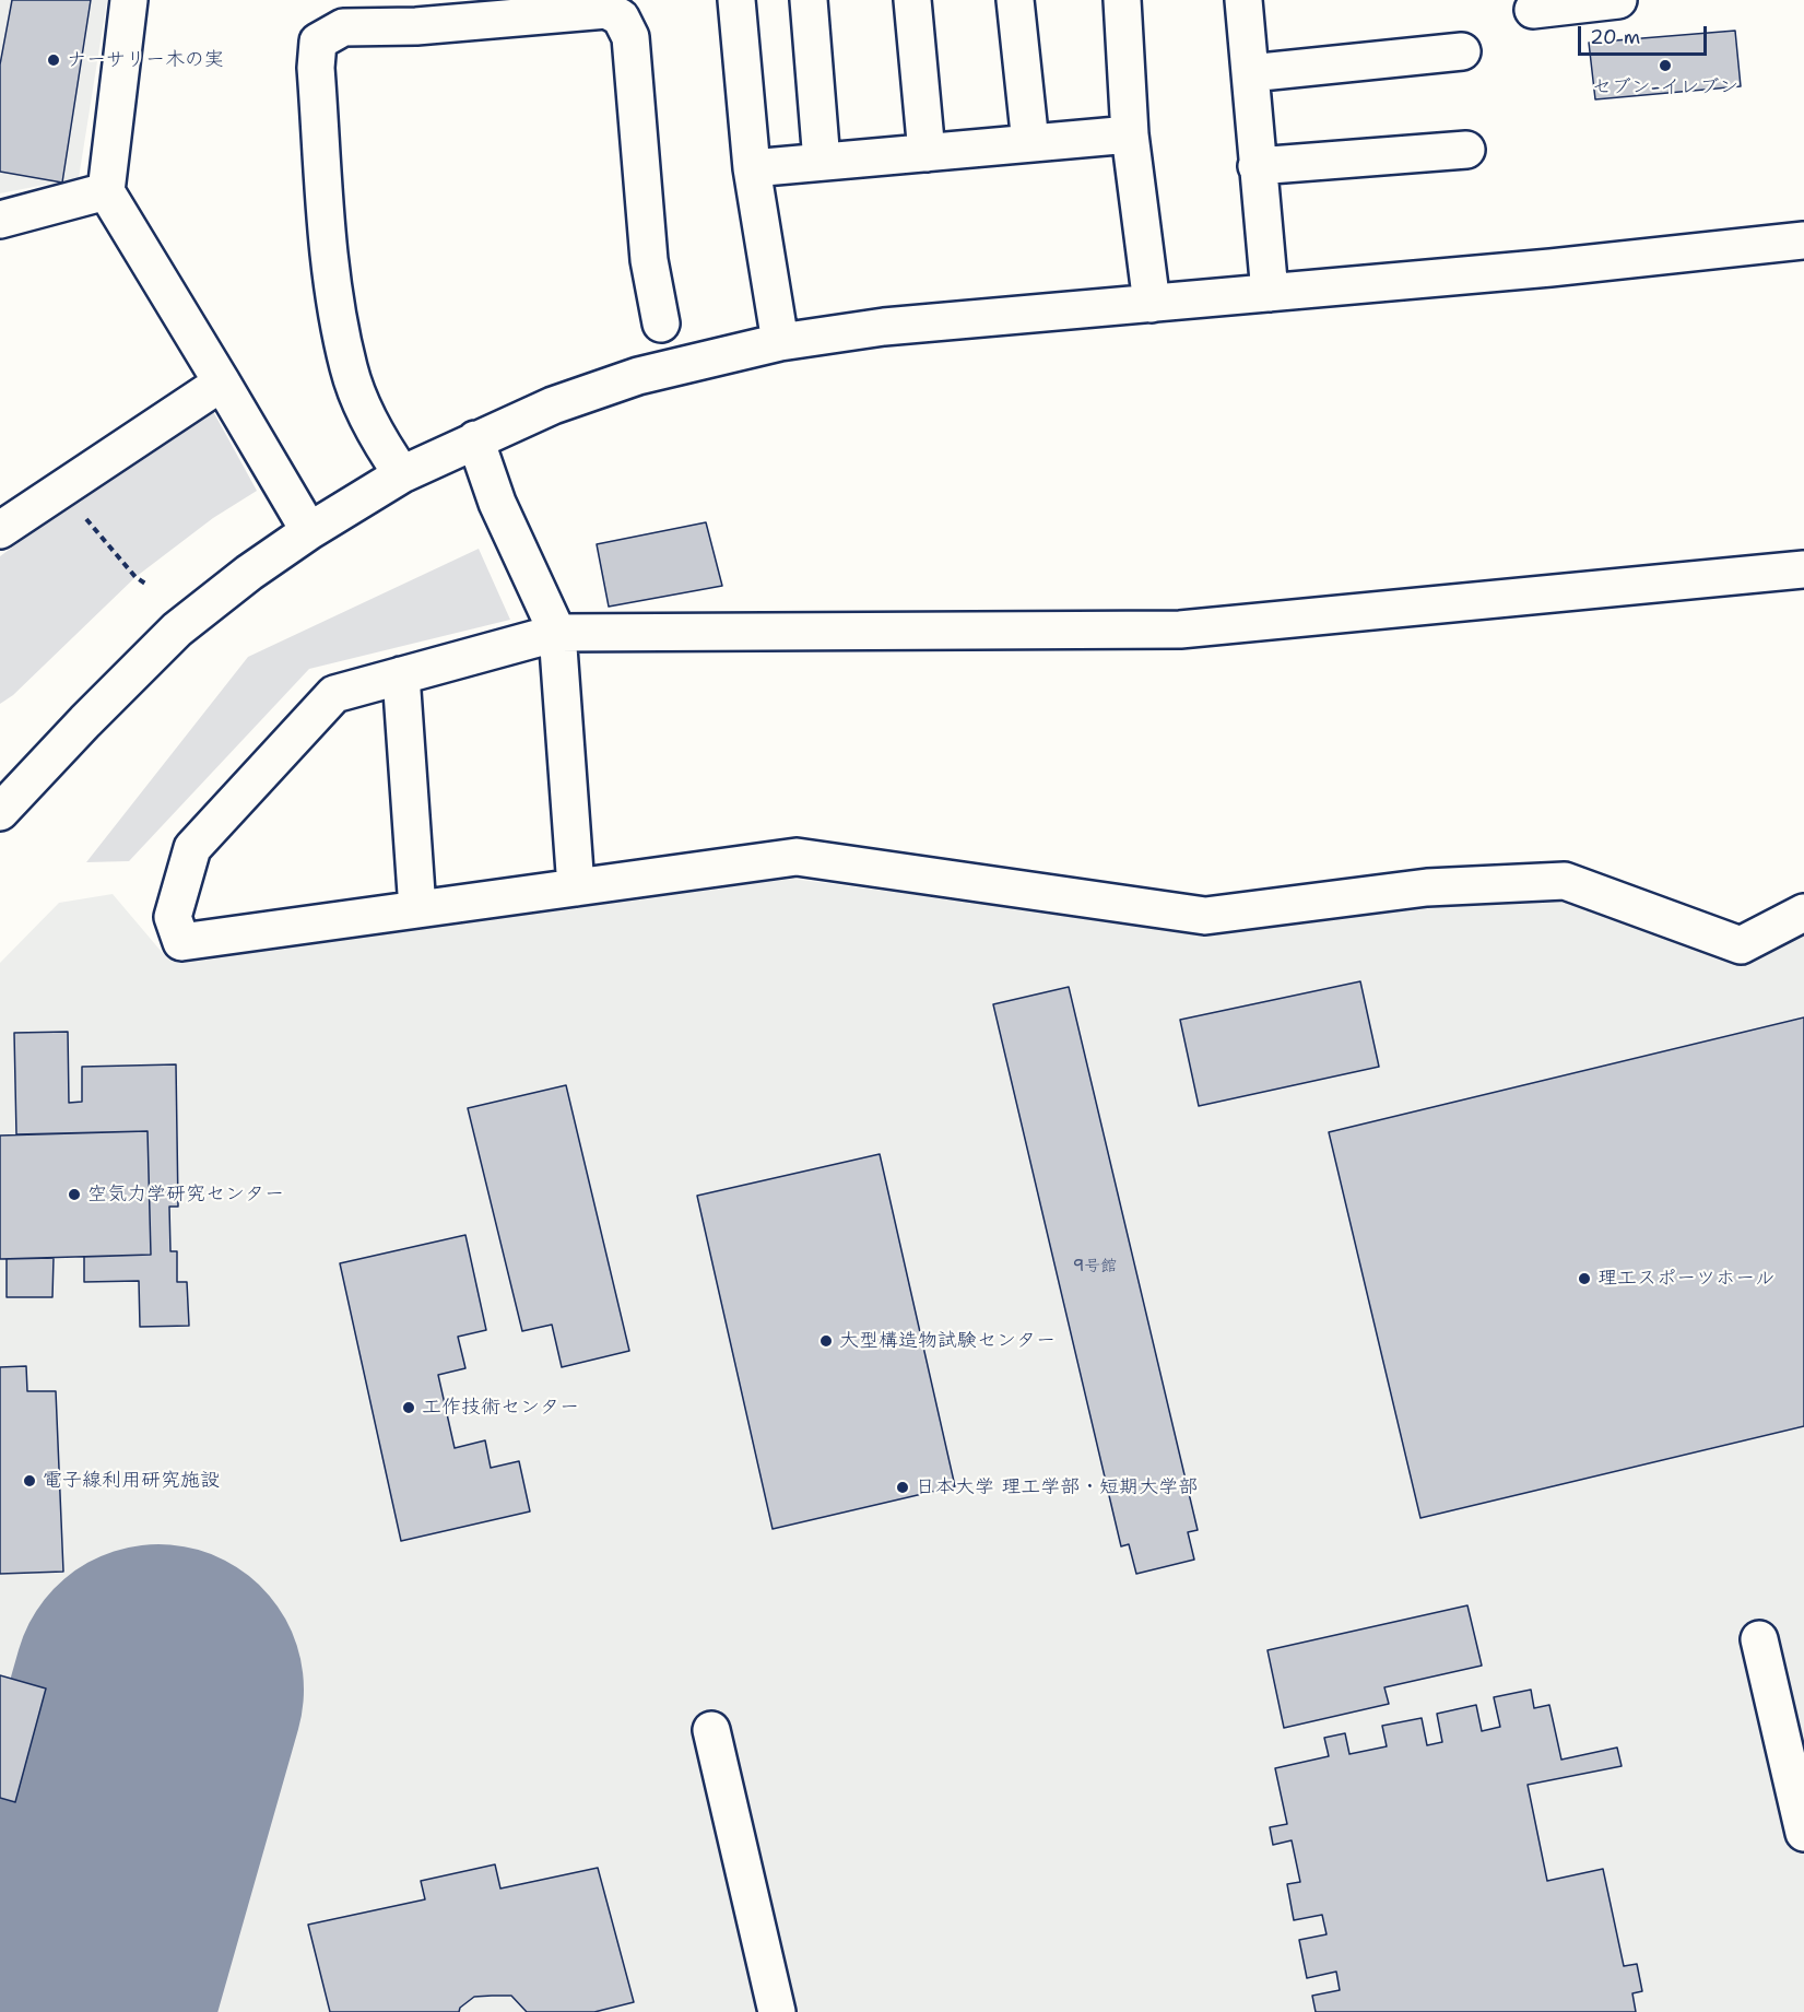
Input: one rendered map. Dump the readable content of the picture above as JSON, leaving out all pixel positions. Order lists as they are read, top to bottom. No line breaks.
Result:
{"places":["ナーサリー木の実","セブン-イレブン","空気力学研究センター","理工スポーツホール","大型構造物試験センター","工作技術センター","電子線利用研究施設","日本大学 理工学部・短期大学部"],"house_numbers":["9号館"],"scale_bar":"20 m"}
